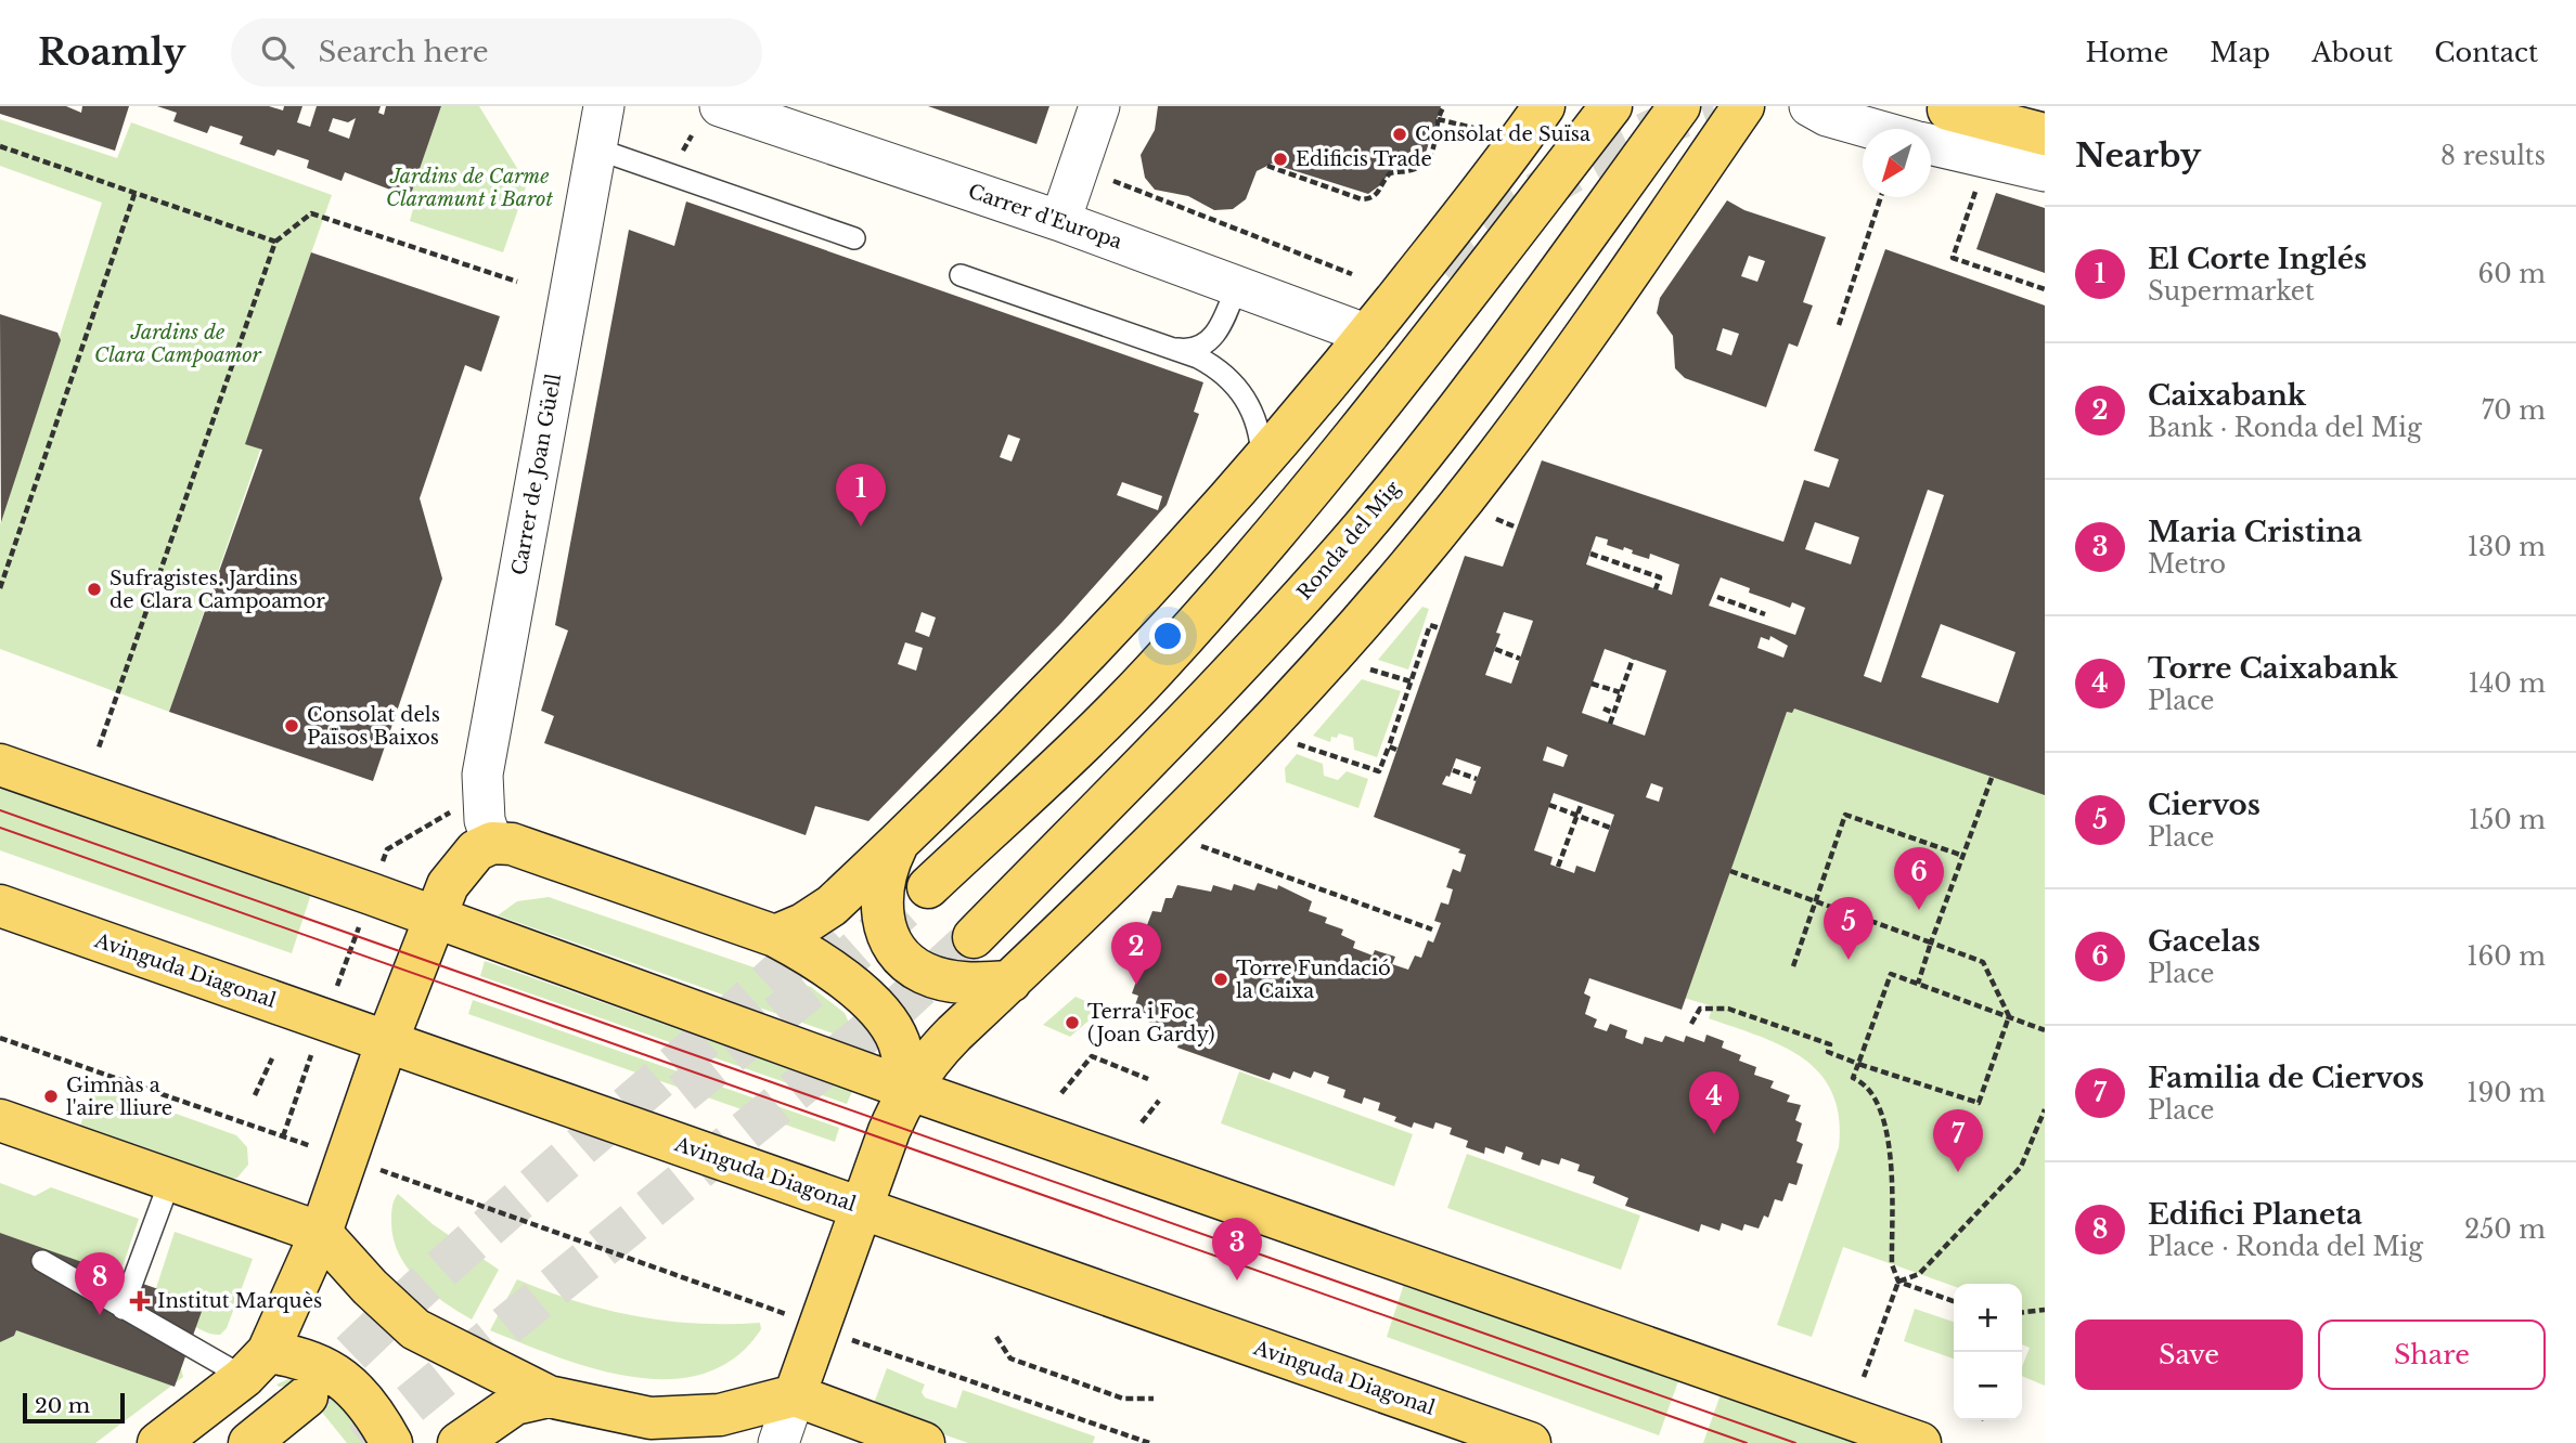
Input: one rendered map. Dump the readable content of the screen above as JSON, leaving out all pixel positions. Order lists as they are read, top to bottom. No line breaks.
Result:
{"streets":{"main road":["Ronda del Mig","Avinguda Diagonal"],"street":["Carrer d'Europa","Carrer de Joan Güell"]},"parks":["Jardins de Carme Claramunt i Barot","Jardins de Clara Campoamor"],"places":{"other":["Consolat de Suïsa","Edificis Trade","Sufragistes. Jardins de Clara Campoamor","Consolat dels Països Baixos","Torre Fundació la Caixa","Terra i Foc (Joan Gardy)","Gimnàs a l'aire lliure"],"health":["Institut Marquès"]},"scale_bar":"20 m","north":"bottom left","page":{"header":"Roamly","search":"Search here","nav":["Home","Map","About","Contact"],"heading":["Nearby","8 results"],"list":[{"mark":"1","name":"El Corte Inglés","note":"Supermarket","value":"60 m"},{"mark":"2","name":"Caixabank","note":"Bank · Ronda del Mig","value":"70 m"},{"mark":"3","name":"Maria Cristina","note":"Metro","value":"130 m"},{"mark":"4","name":"Torre Caixabank","note":"Place","value":"140 m"},{"mark":"5","name":"Ciervos","note":"Place","value":"150 m"},{"mark":"6","name":"Gacelas","note":"Place","value":"160 m"},{"mark":"7","name":"Familia de Ciervos","note":"Place","value":"190 m"},{"mark":"8","name":"Edifici Planeta","note":"Place · Ronda del Mig","value":"250 m"}],"pins":["1","6","5","2","4","7","3","8"],"map_buttons":["+","−"],"buttons":["Save","Share"],"scale":"20 m"}}
